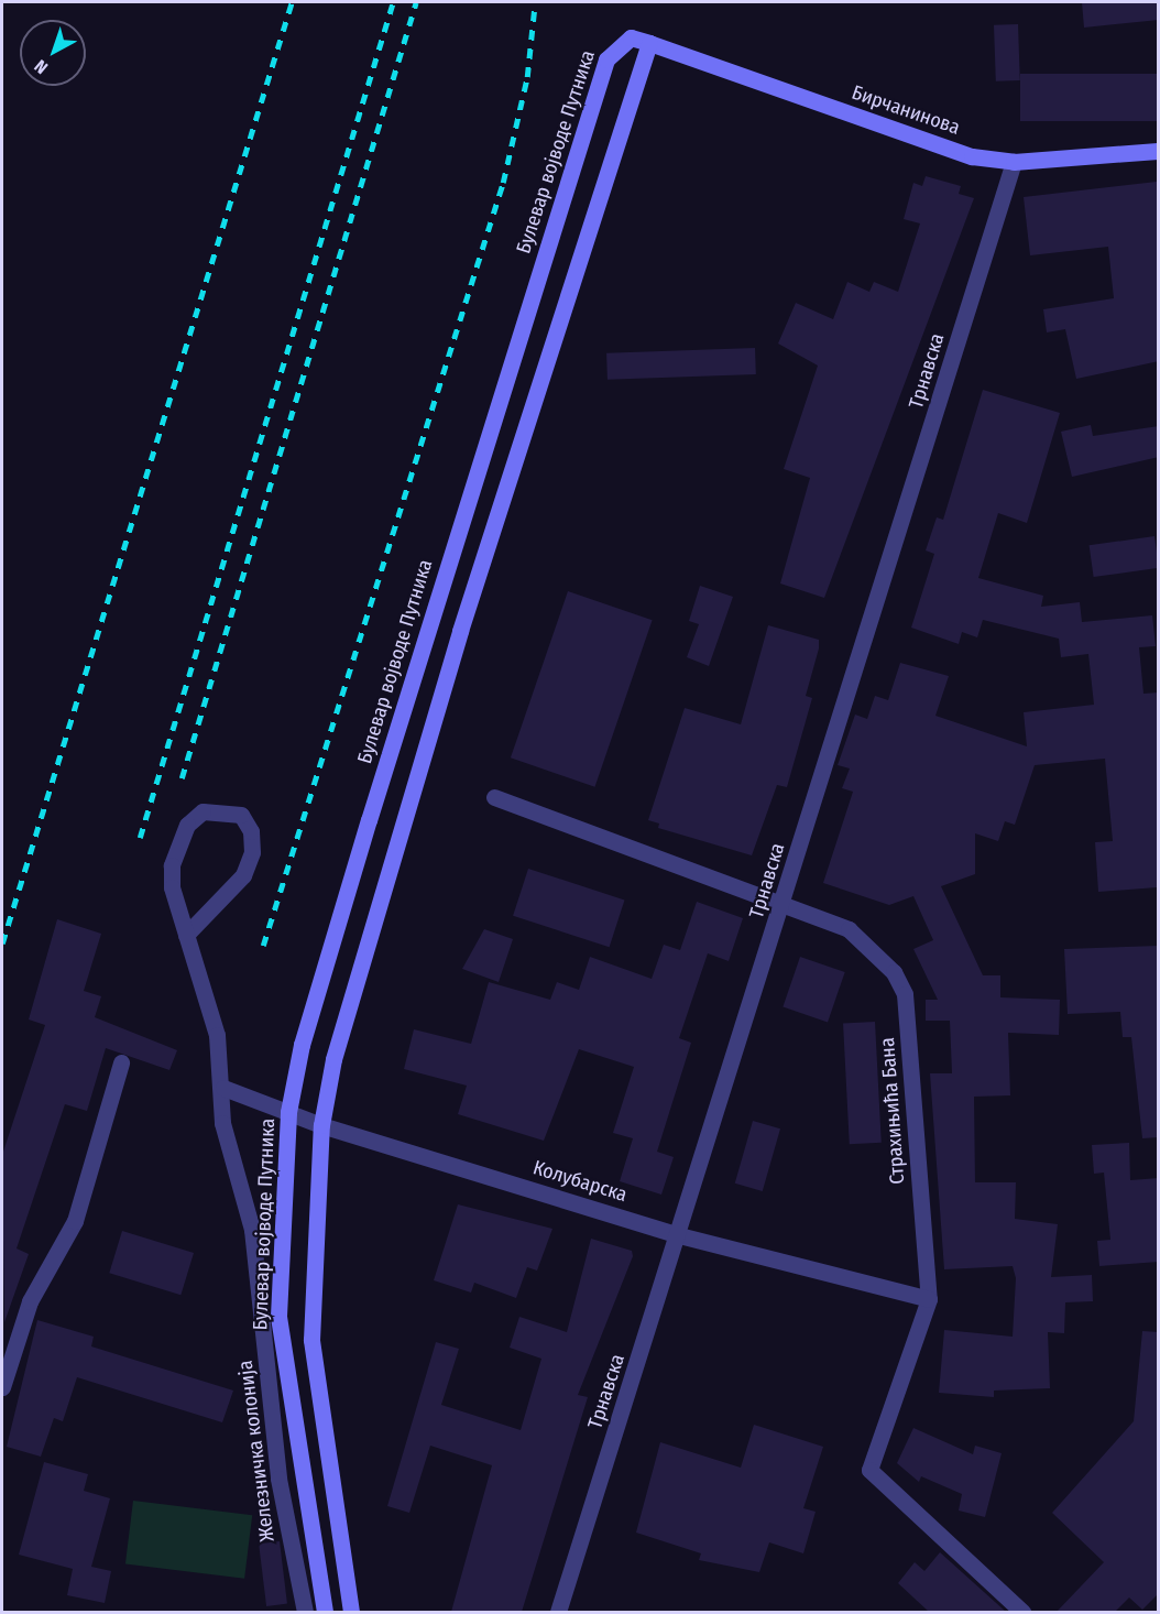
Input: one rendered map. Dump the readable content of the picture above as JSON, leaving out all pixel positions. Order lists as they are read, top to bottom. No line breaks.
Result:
{"streets":{"main road":["Бирчанинова","Булевар војводе Путника"],"street":["Трнавска","Страхињића Бана","Колубарска","Железничка колонија"]},"crossings":[["Бирчанинова","Булевар војводе Путника"],["Бирчанинова","Трнавска"],["Булевар војводе Путника","Колубарска"],["Трнавска","Страхињића Бана"],["Трнавска","Колубарска"],["Страхињића Бана","Колубарска"],["Колубарска","Железничка колонија"]],"north":"bottom left"}
